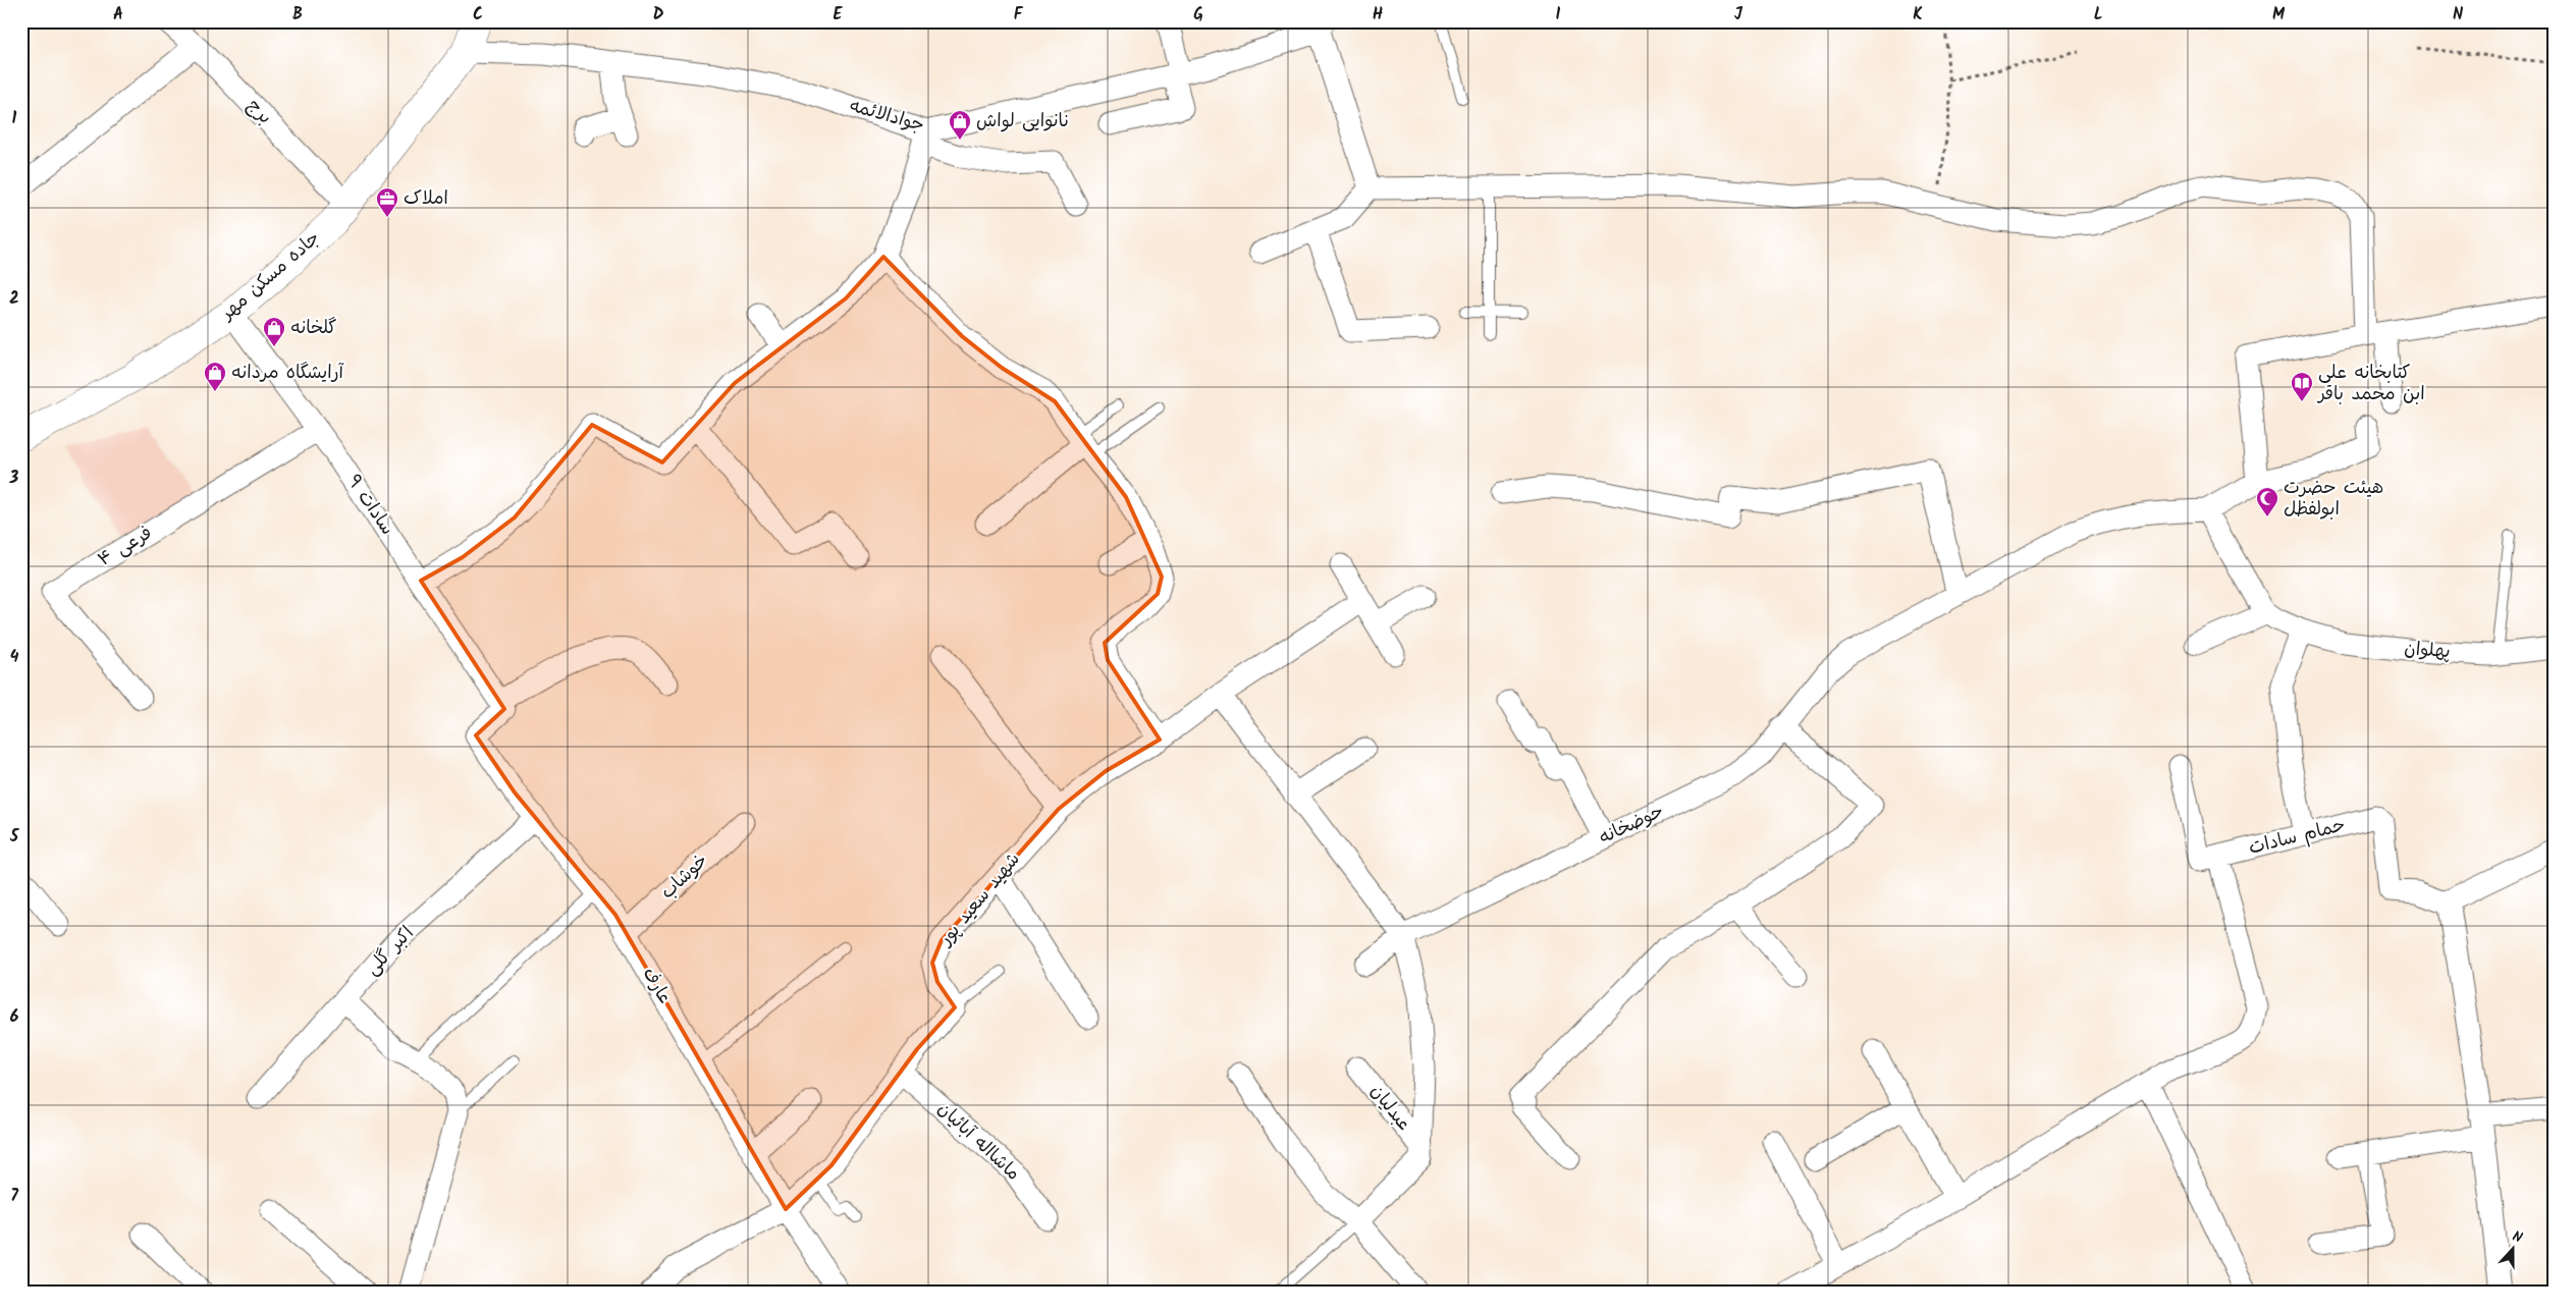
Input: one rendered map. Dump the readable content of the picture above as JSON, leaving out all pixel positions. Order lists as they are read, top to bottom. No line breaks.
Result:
{"streets":{"main road":["جاده مسکن مهر"],"street":["برج","جوادالائمه","سادات ۹","فرعی ۴","پهلوان","حوضخانه","حمام سادات","خوشاب","شهید سعید پور","اکبر گلی","عارف","عبدلیان","ماشااله آبائیان"]},"crossings":[["برج","جاده مسکن مهر"],["جوادالائمه","جاده مسکن مهر"],["جاده مسکن مهر","سادات ۹"],["سادات ۹","فرعی ۴"],["سادات ۹","عارف"],["خوشاب","عارف"],["اکبر گلی","عارف"]],"places":{"shop":["نانوایی لواش","گلخانه","آرایشگاه مردانه"],"office":["املاک"],"library":["کتابخانه علی ابن محمد باقر"],"mosque":["هیئت حضرت ابولفظل"]},"north":"top","grid":{"columns":["A","B","C","D","E","F","G","H","I","J","K","L","M","N"],"rows":["1","2","3","4","5","6","7"]}}
